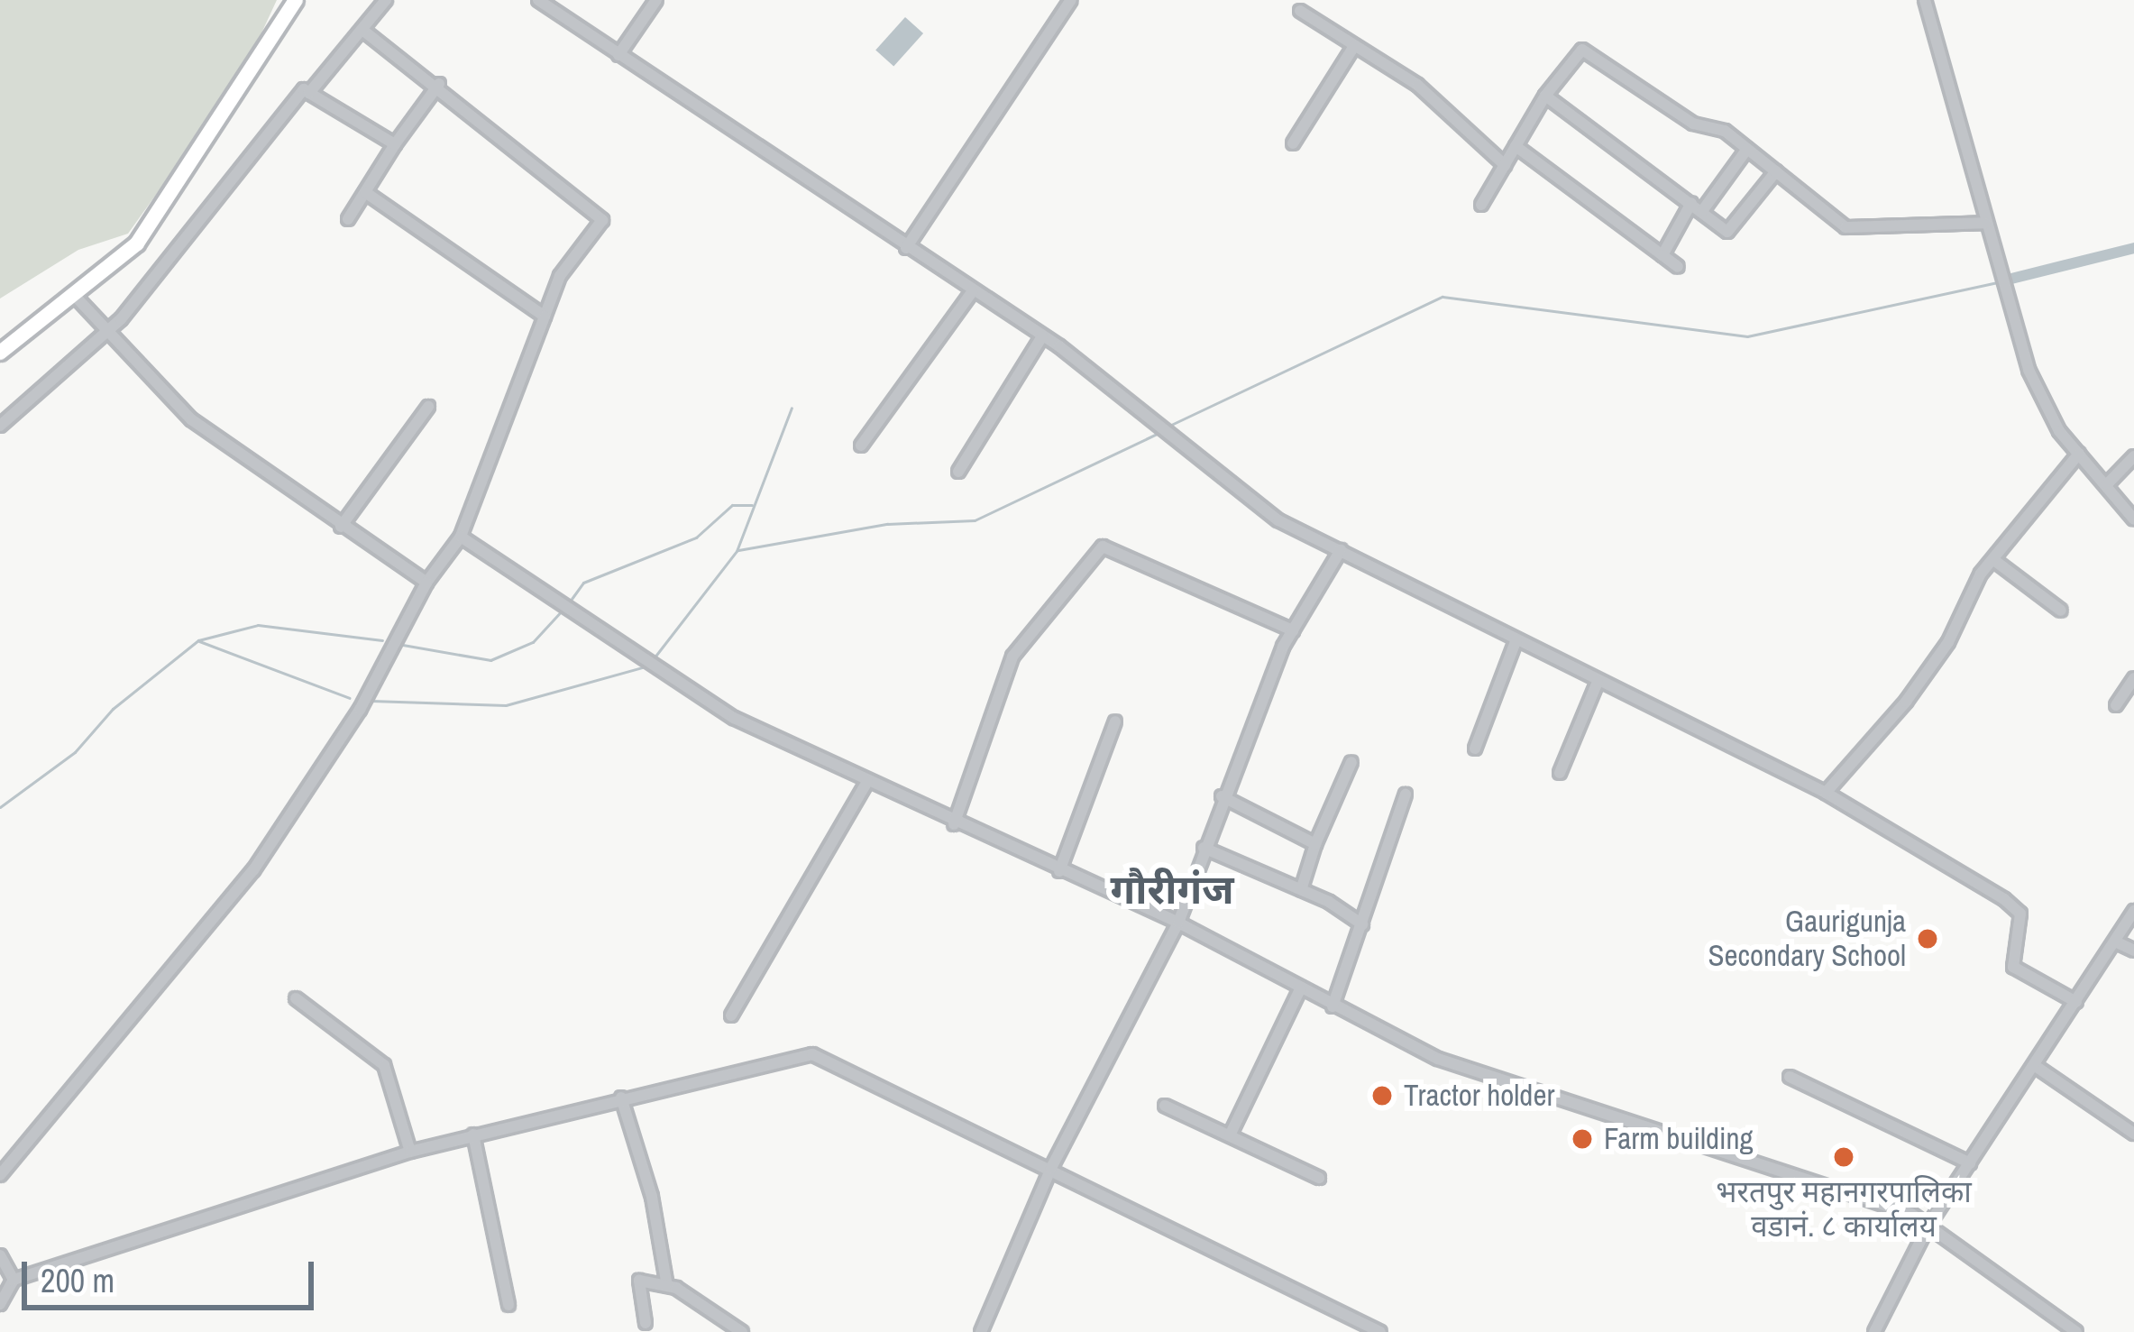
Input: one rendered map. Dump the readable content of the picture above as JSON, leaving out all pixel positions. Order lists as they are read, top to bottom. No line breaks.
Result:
{"districts":["गौरीगंज"],"places":["Gaurigunja Secondary School","Tractor holder","Farm building","भरतपुर महानगरपालिका वडानं. ८ कार्यालय"],"scale_bar":"200 m"}
